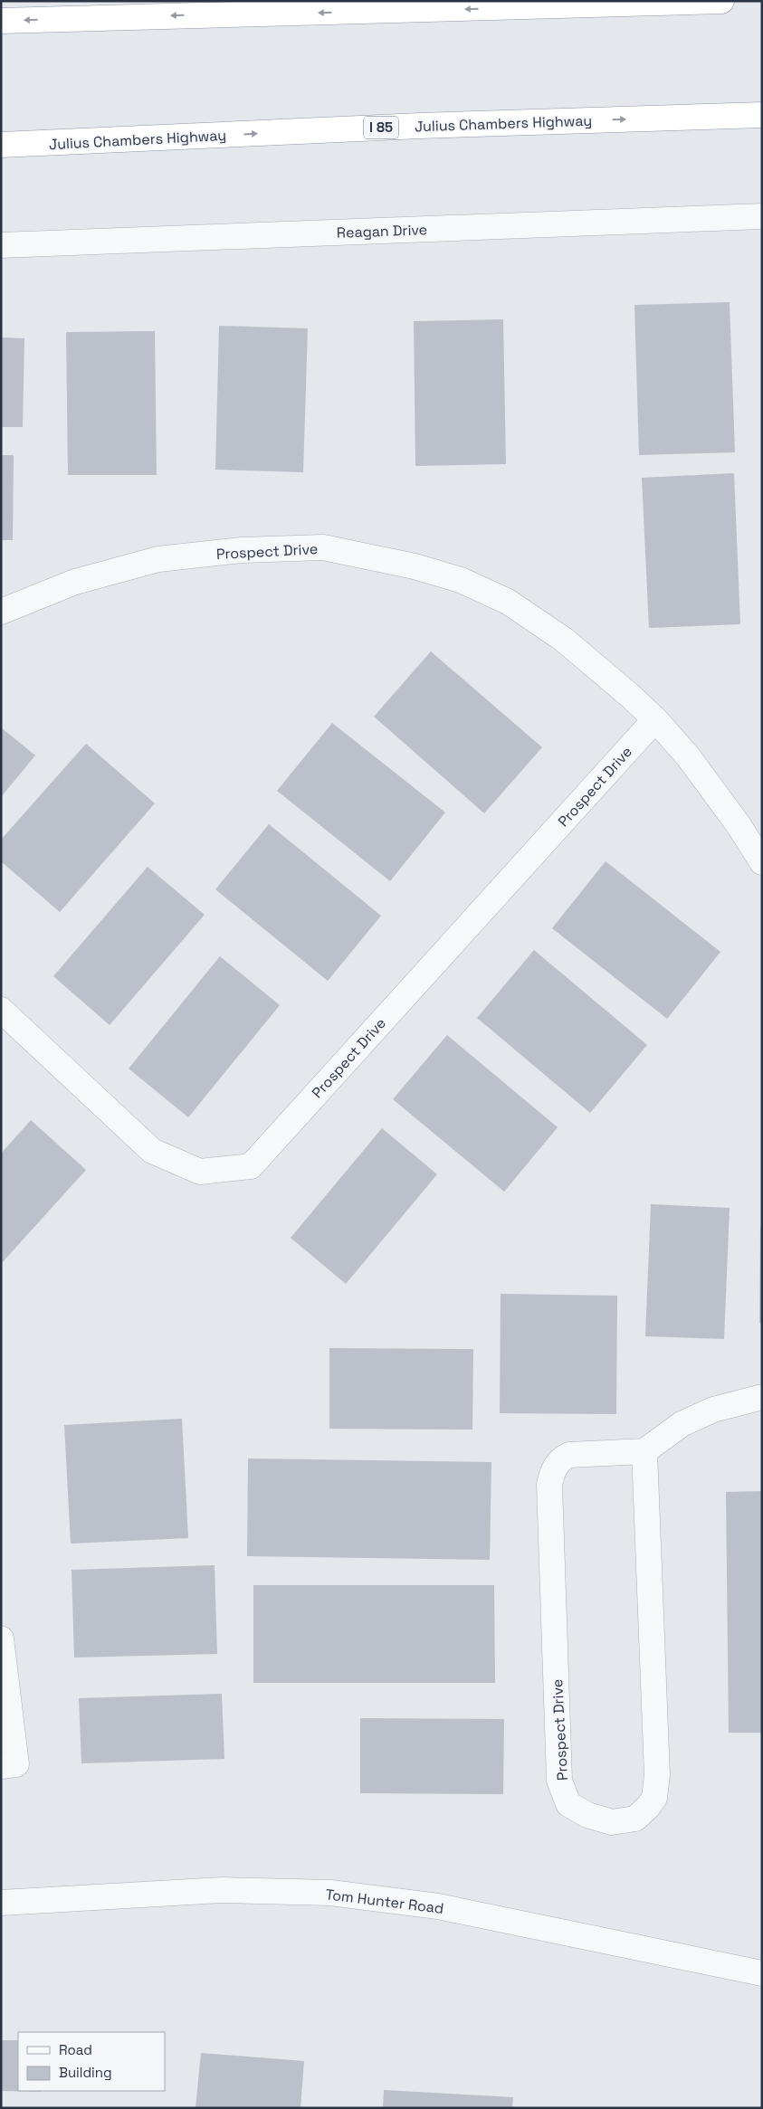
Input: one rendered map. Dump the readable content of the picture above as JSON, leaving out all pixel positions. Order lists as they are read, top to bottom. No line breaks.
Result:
{"streets":{"highway":["Julius Chambers Highway","I 85"],"street":["Reagan Drive","Prospect Drive","Tom Hunter Road"]},"legend":["Road","Building"]}
